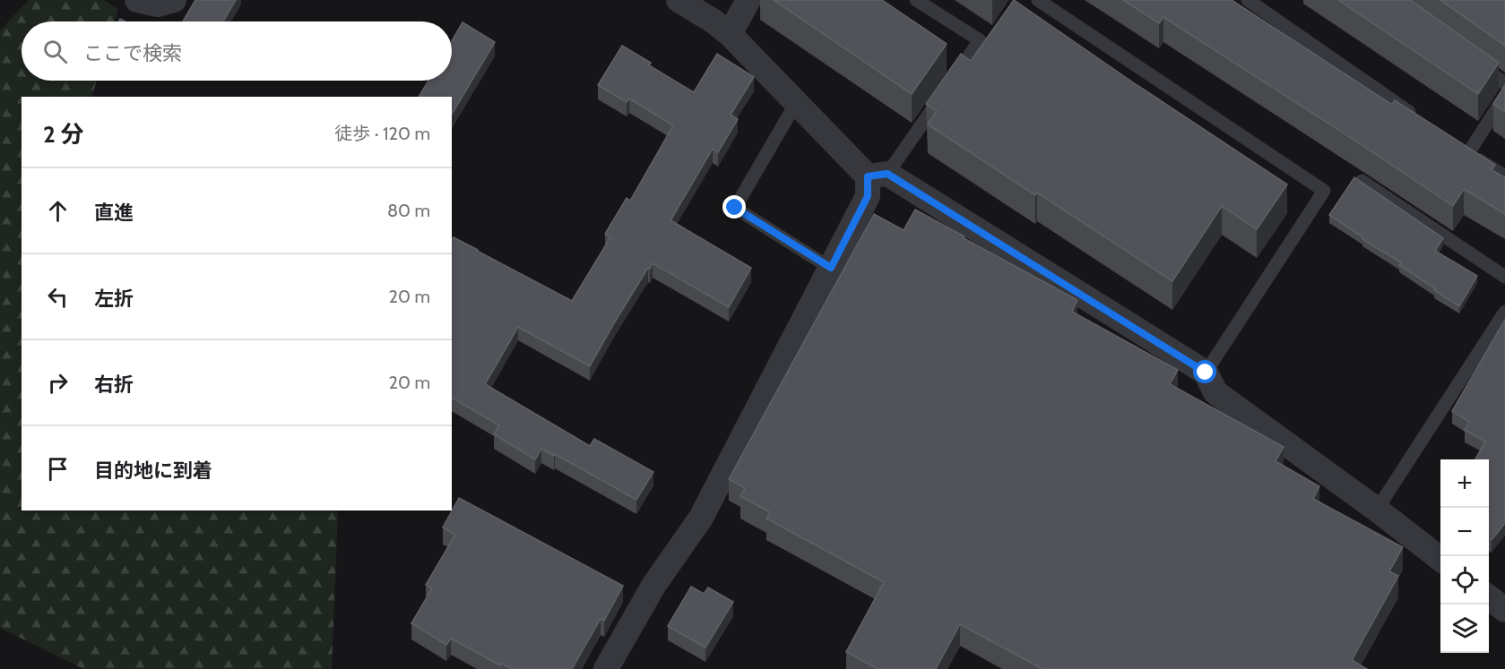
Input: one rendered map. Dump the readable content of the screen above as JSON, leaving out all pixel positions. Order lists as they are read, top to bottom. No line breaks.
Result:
{"page":{"search":"ここで検索","heading":["2 分","徒歩 · 120 m"],"list":[["直進","80 m"],["左折","20 m"],["右折","20 m"],"目的地に到着"],"map_buttons":["+","−"]}}
